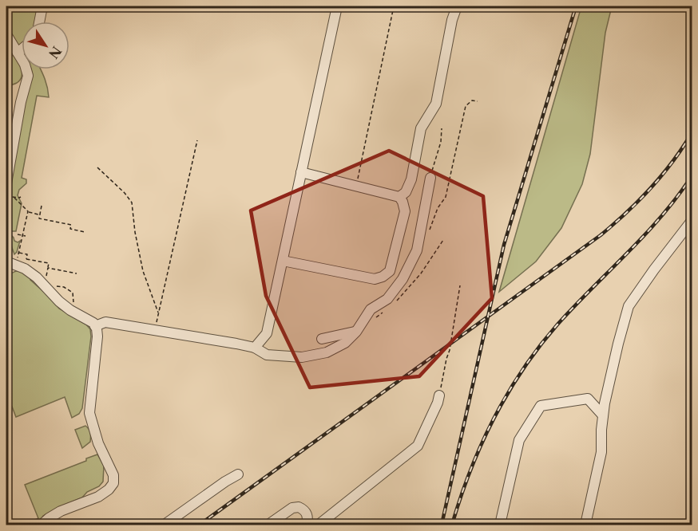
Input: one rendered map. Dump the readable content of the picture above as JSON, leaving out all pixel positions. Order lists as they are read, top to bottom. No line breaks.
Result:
{"north":"bottom right"}
